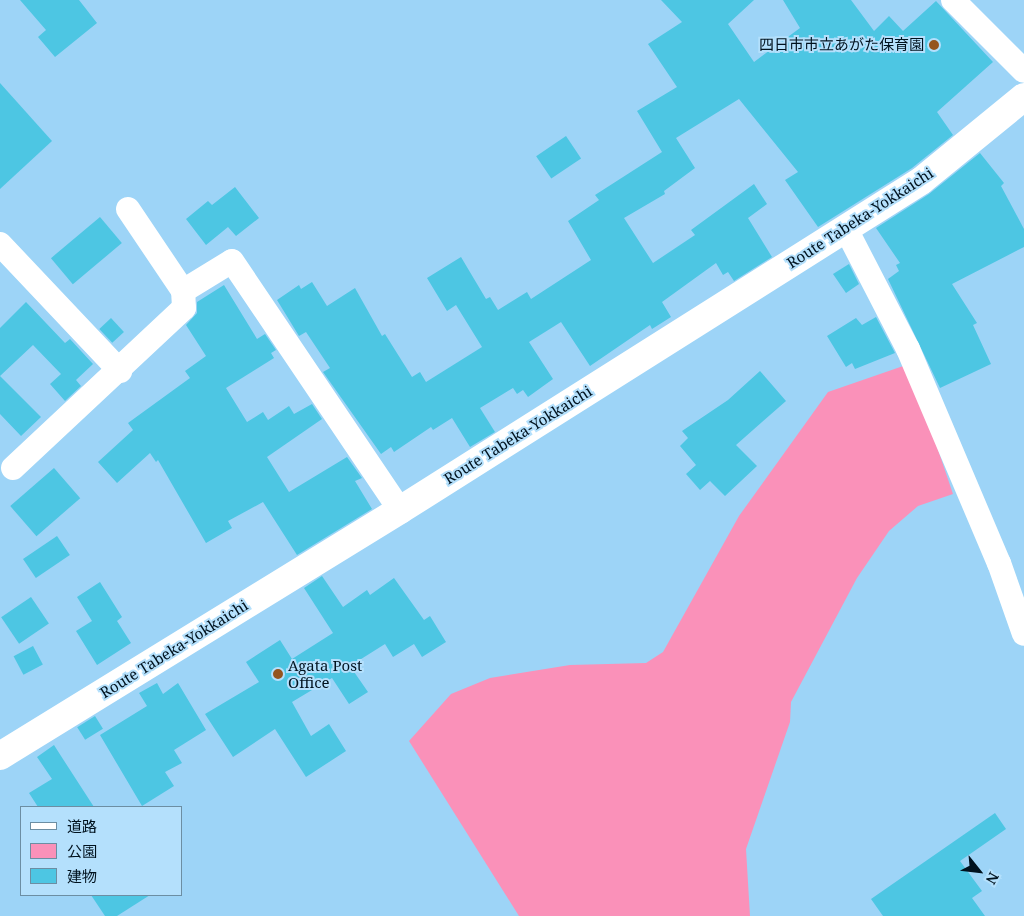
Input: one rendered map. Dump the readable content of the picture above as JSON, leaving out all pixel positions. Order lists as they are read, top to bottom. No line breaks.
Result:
{"streets":{"main road":["Route Tabeka-Yokkaichi"]},"places":["四日市市立あがた保育園","Agata Post Office"],"legend":["道路","公園","建物"],"north":"bottom right"}
